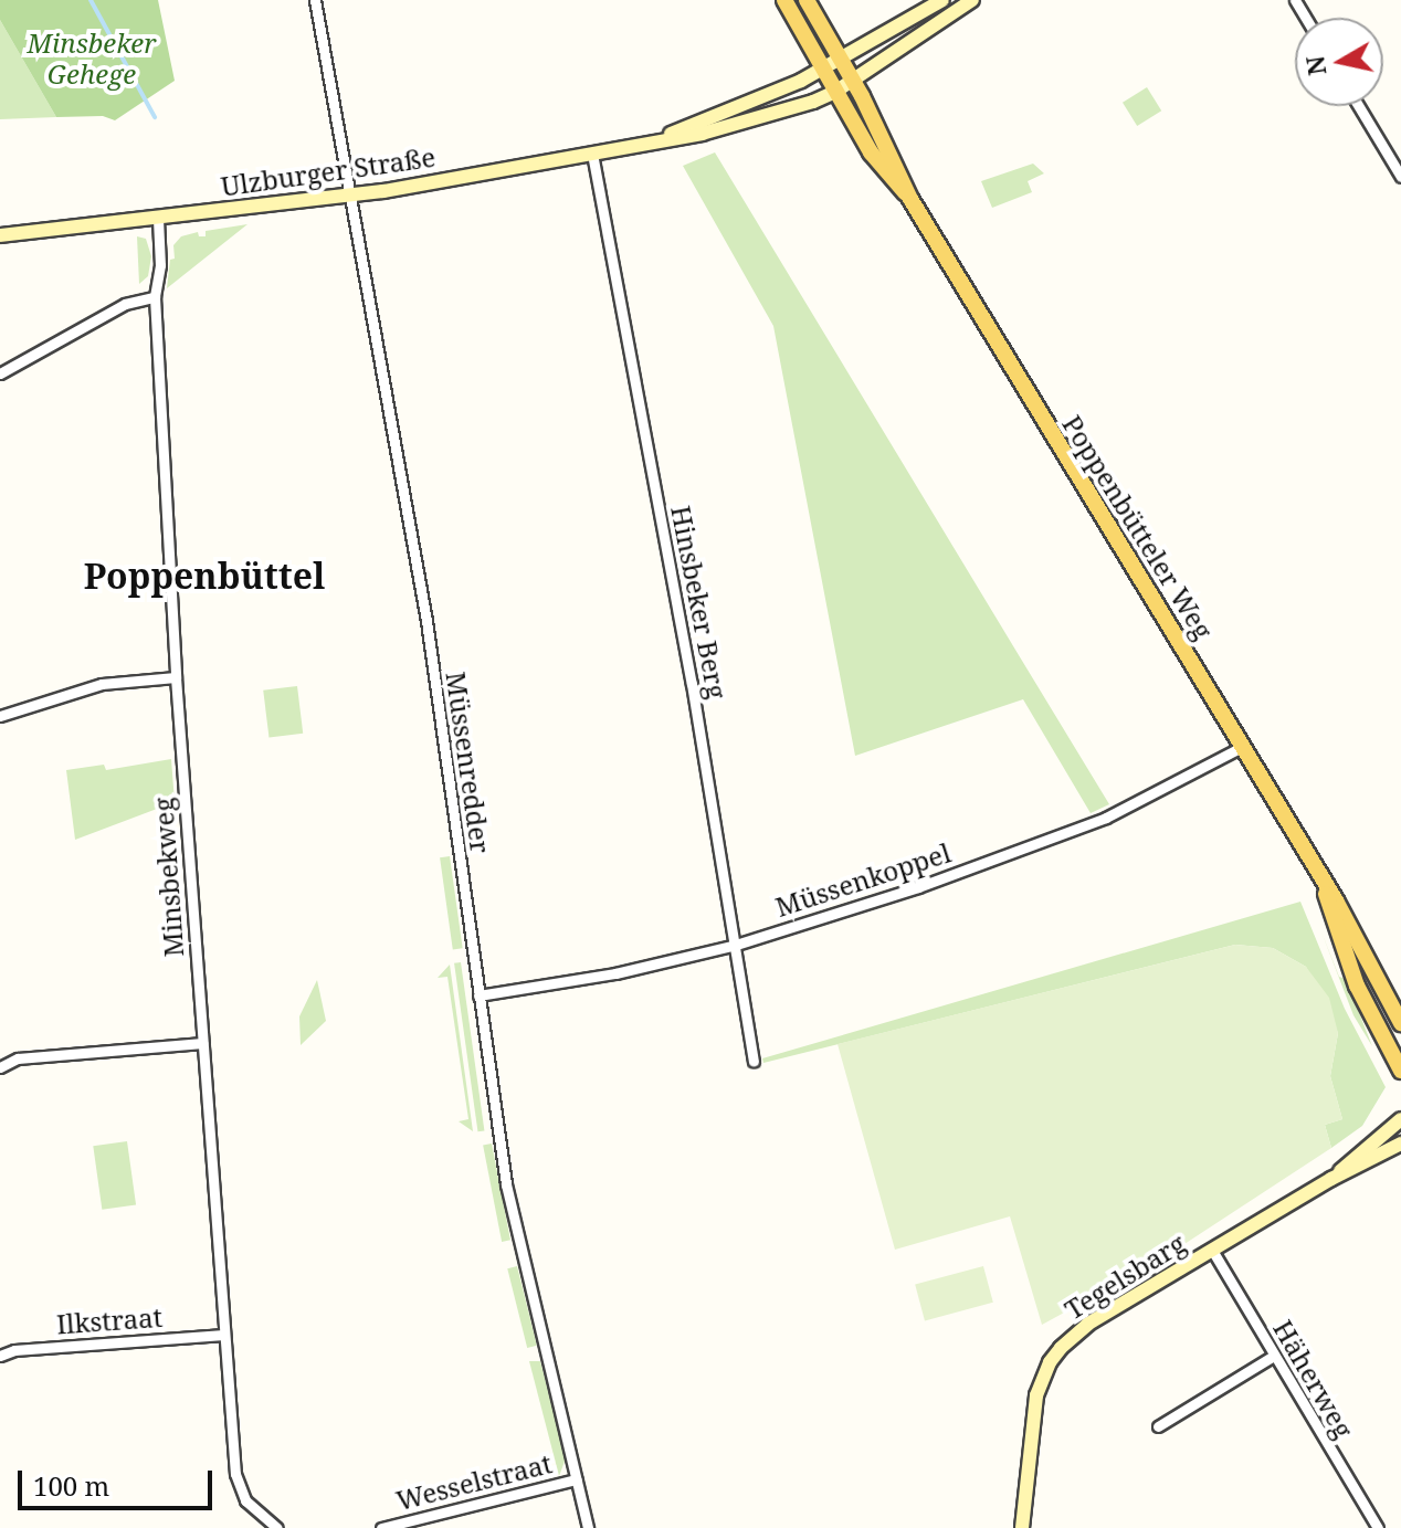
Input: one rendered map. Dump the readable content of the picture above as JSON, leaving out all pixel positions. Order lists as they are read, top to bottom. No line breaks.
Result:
{"streets":{"main road":["Ulzburger Straße","Poppenbütteler Weg","Tegelsbarg"],"street":["Hinsbeker Berg","Müssenredder","Minsbekweg","Müssenkoppel","Ilkstraat","Häherweg","Wesselstraat"]},"crossings":[["Ulzburger Straße","Poppenbütteler Weg"],["Ulzburger Straße","Hinsbeker Berg"],["Ulzburger Straße","Müssenredder"],["Ulzburger Straße","Minsbekweg"],["Poppenbütteler Weg","Müssenkoppel"],["Hinsbeker Berg","Müssenkoppel"],["Müssenredder","Müssenkoppel"],["Müssenredder","Wesselstraat"],["Minsbekweg","Ilkstraat"],["Tegelsbarg","Häherweg"]],"districts":["Poppenbüttel"],"parks":["Minsbeker Gehege"],"scale_bar":"100 m","north":"left"}
